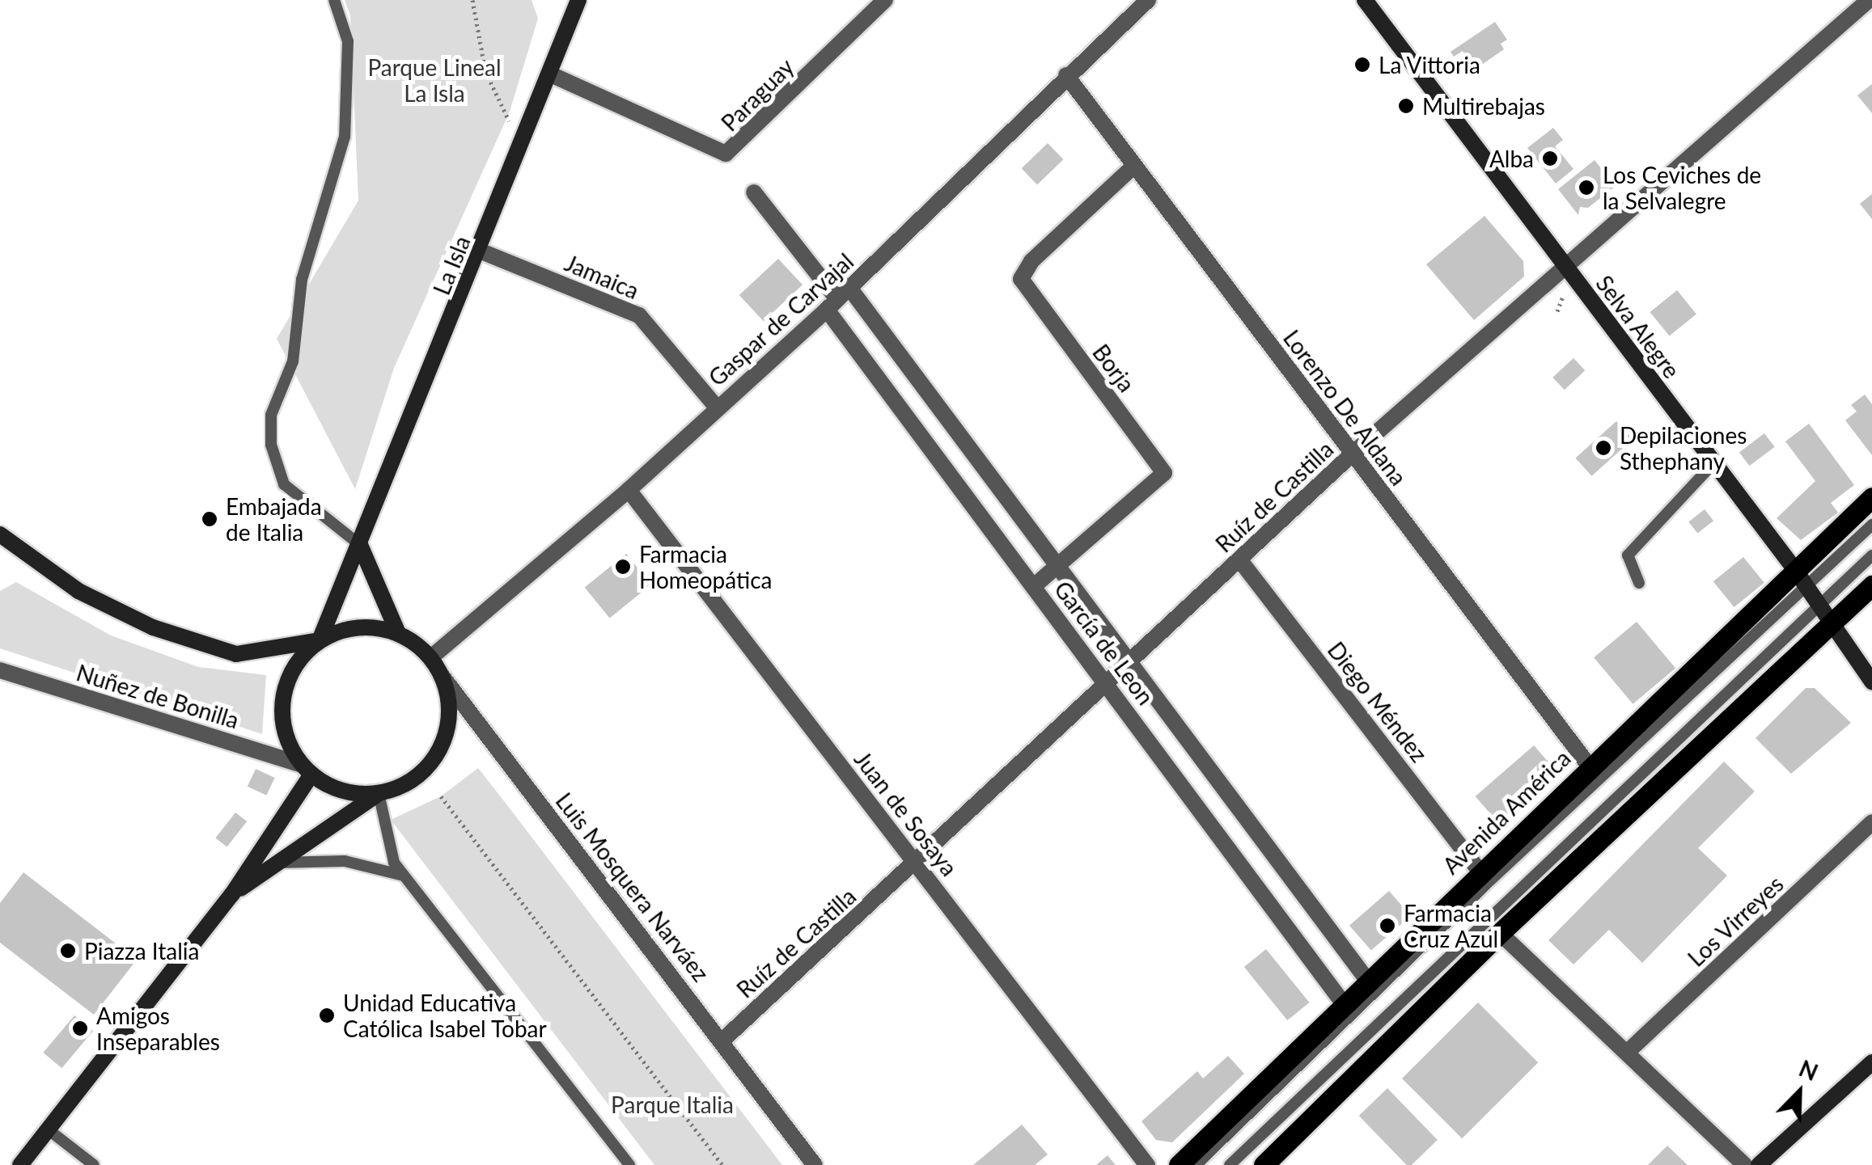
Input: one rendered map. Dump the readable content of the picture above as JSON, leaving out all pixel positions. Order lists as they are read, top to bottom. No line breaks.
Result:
{"streets":{"main road":["Avenida América"],"street":["Paraguay","La Isla","Jamaica","Gaspar de Carvajal","Selva Alegre","Borja","Lorenzo De Aldana","Ruíz de Castilla","García de Leon","Nuñez de Bonilla","Diego Méndez","Juan de Sosaya","Luis Mosquera Narváez","Los Virreyes"]},"crossings":[["Paraguay","La Isla"],["La Isla","Jamaica"],["La Isla","Gaspar de Carvajal"],["La Isla","Nuñez de Bonilla"],["La Isla","Luis Mosquera Narváez"],["Jamaica","Gaspar de Carvajal"],["Gaspar de Carvajal","Lorenzo De Aldana"],["Gaspar de Carvajal","García de Leon"],["Gaspar de Carvajal","Nuñez de Bonilla"],["Gaspar de Carvajal","Juan de Sosaya"],["Gaspar de Carvajal","Luis Mosquera Narváez"],["Selva Alegre","Ruíz de Castilla"],["Selva Alegre","Avenida América"],["Borja","Lorenzo De Aldana"],["Borja","García de Leon"],["Lorenzo De Aldana","Ruíz de Castilla"],["Lorenzo De Aldana","Avenida América"],["Ruíz de Castilla","García de Leon"],["Ruíz de Castilla","Diego Méndez"],["Ruíz de Castilla","Juan de Sosaya"],["Ruíz de Castilla","Luis Mosquera Narváez"],["García de Leon","Avenida América"],["Nuñez de Bonilla","Luis Mosquera Narváez"],["Diego Méndez","Avenida América"]],"parks":["Parque Lineal La Isla","Parque Italia"],"places":["La Vittoria","Multirebajas","Alba","Los Ceviches de la Selvalegre","Depilaciones Sthephany","Embajada de Italia","Farmacia Homeopática","Farmacia Cruz Azul","Piazza Italia","Unidad Educativa Católica Isabel Tobar","Amigos Inseparables"],"north":"top right"}
